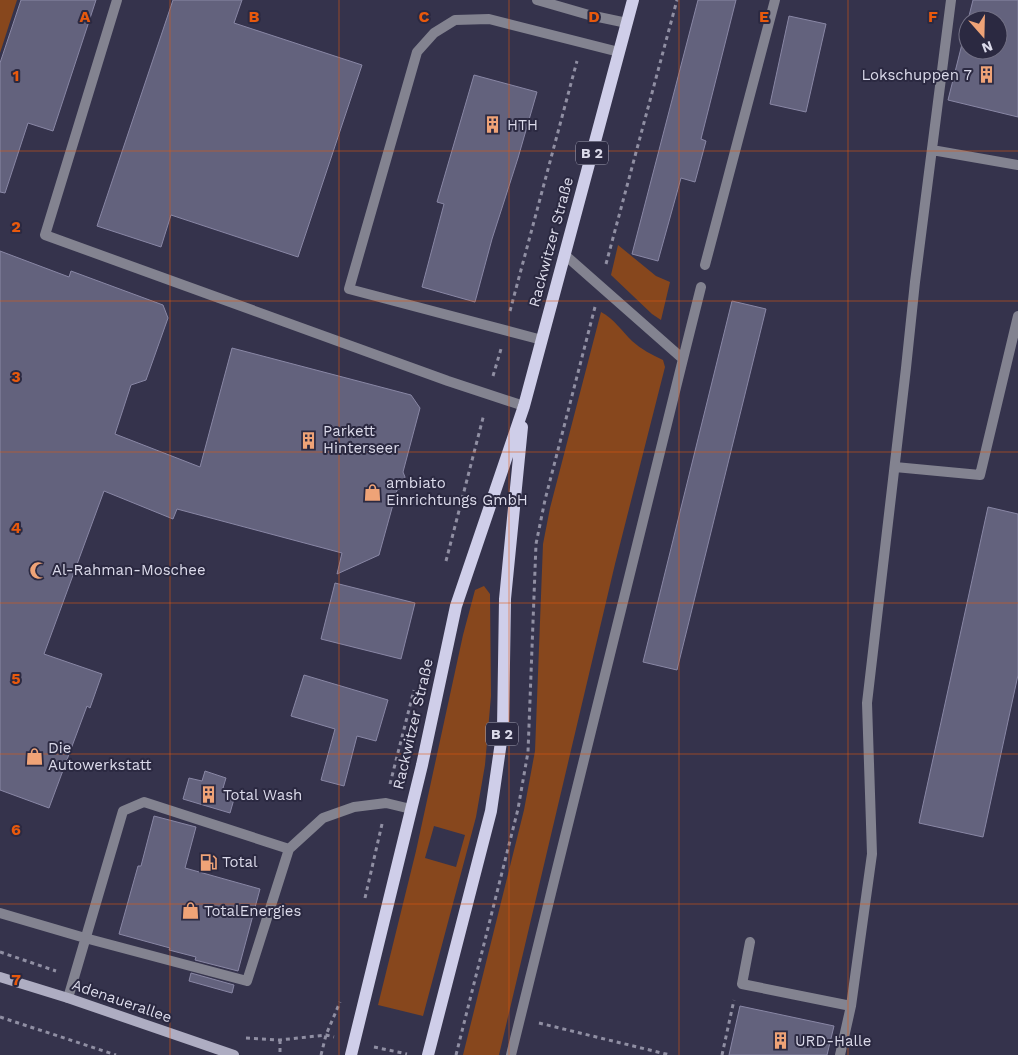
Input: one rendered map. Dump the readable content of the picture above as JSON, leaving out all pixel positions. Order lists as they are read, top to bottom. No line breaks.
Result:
{"streets":{"main road":["B 2","Rackwitzer Straße","Adenauerallee"]},"places":{"building":["Lokschuppen 7","HTH","Parkett Hinterseer","Total Wash","URD-Halle"],"shop":["ambiato Einrichtungs GmbH","Die Autowerkstatt","TotalEnergies"],"mosque":["Al-Rahman-Moschee"],"fuel station":["Total"]},"north":"bottom","grid":{"columns":["A","B","C","D","E","F"],"rows":["1","2","3","4","5","6","7"]}}
